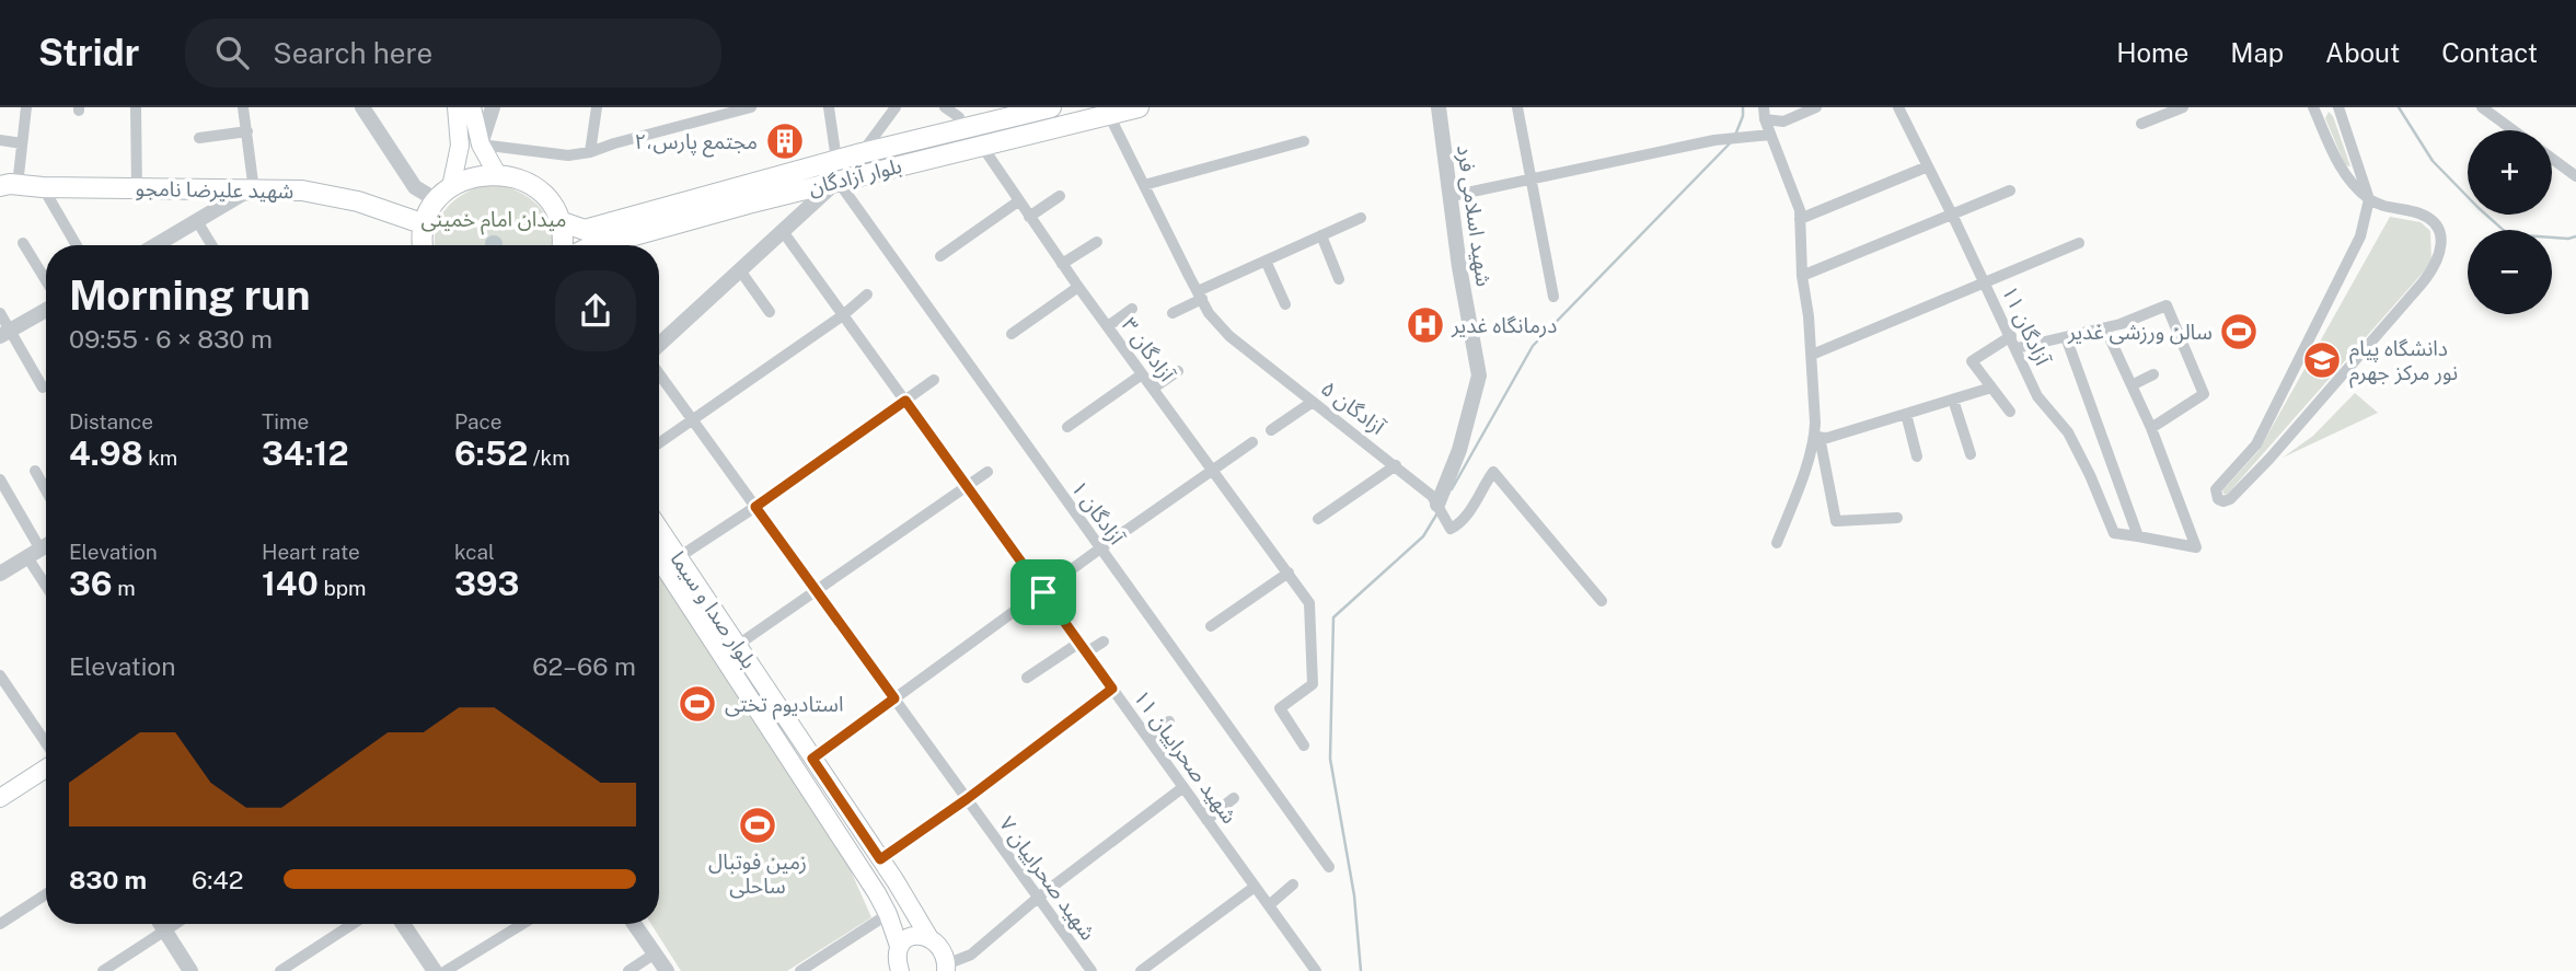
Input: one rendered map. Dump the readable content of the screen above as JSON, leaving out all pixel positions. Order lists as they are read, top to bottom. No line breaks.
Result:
{"streets":{"main road":["بلوار آزادگان","شهید علیرضا نامجو","بلوار صدا و سیما"],"street":["شهید اسلامی فرد","آزادگان ۱۱","آزادگان ۳","آزادگان ۵","آزادگان ۱","شهید صحراییان ۱۱","شهید صحراییان ۷"]},"crossings":[["بلوار آزادگان","آزادگان ۳"],["بلوار آزادگان","آزادگان ۵"],["بلوار آزادگان","آزادگان ۱"],["شهید اسلامی فرد","آزادگان ۵"]],"parks":["میدان امام خمینی"],"places":{"building":["۲،مجتمع پارس"],"hospital":["درمانگاه غدیر"],"sports":["سالن ورزشی غدیر","استادیوم تختی","زمین فوتبال ساحلی"],"school or university":["دانشگاه پیام نور مرکز جهرم"]},"page":{"header":"Stridr","search":"Search here","nav":["Home","Map","About","Contact"],"map_buttons":["+","−"],"heading":["Morning run","09:55 · 6 × 830 m"],"stats":[["Distance","4.98 km"],["Time","34:12"],["Pace","6:52 /km"],["Elevation","36 m"],["Heart rate","140 bpm"],["kcal","393"]],"chart":["Elevation","62–66 m"],"list":[{"name":"830 m","note":"6:42"}]}}
